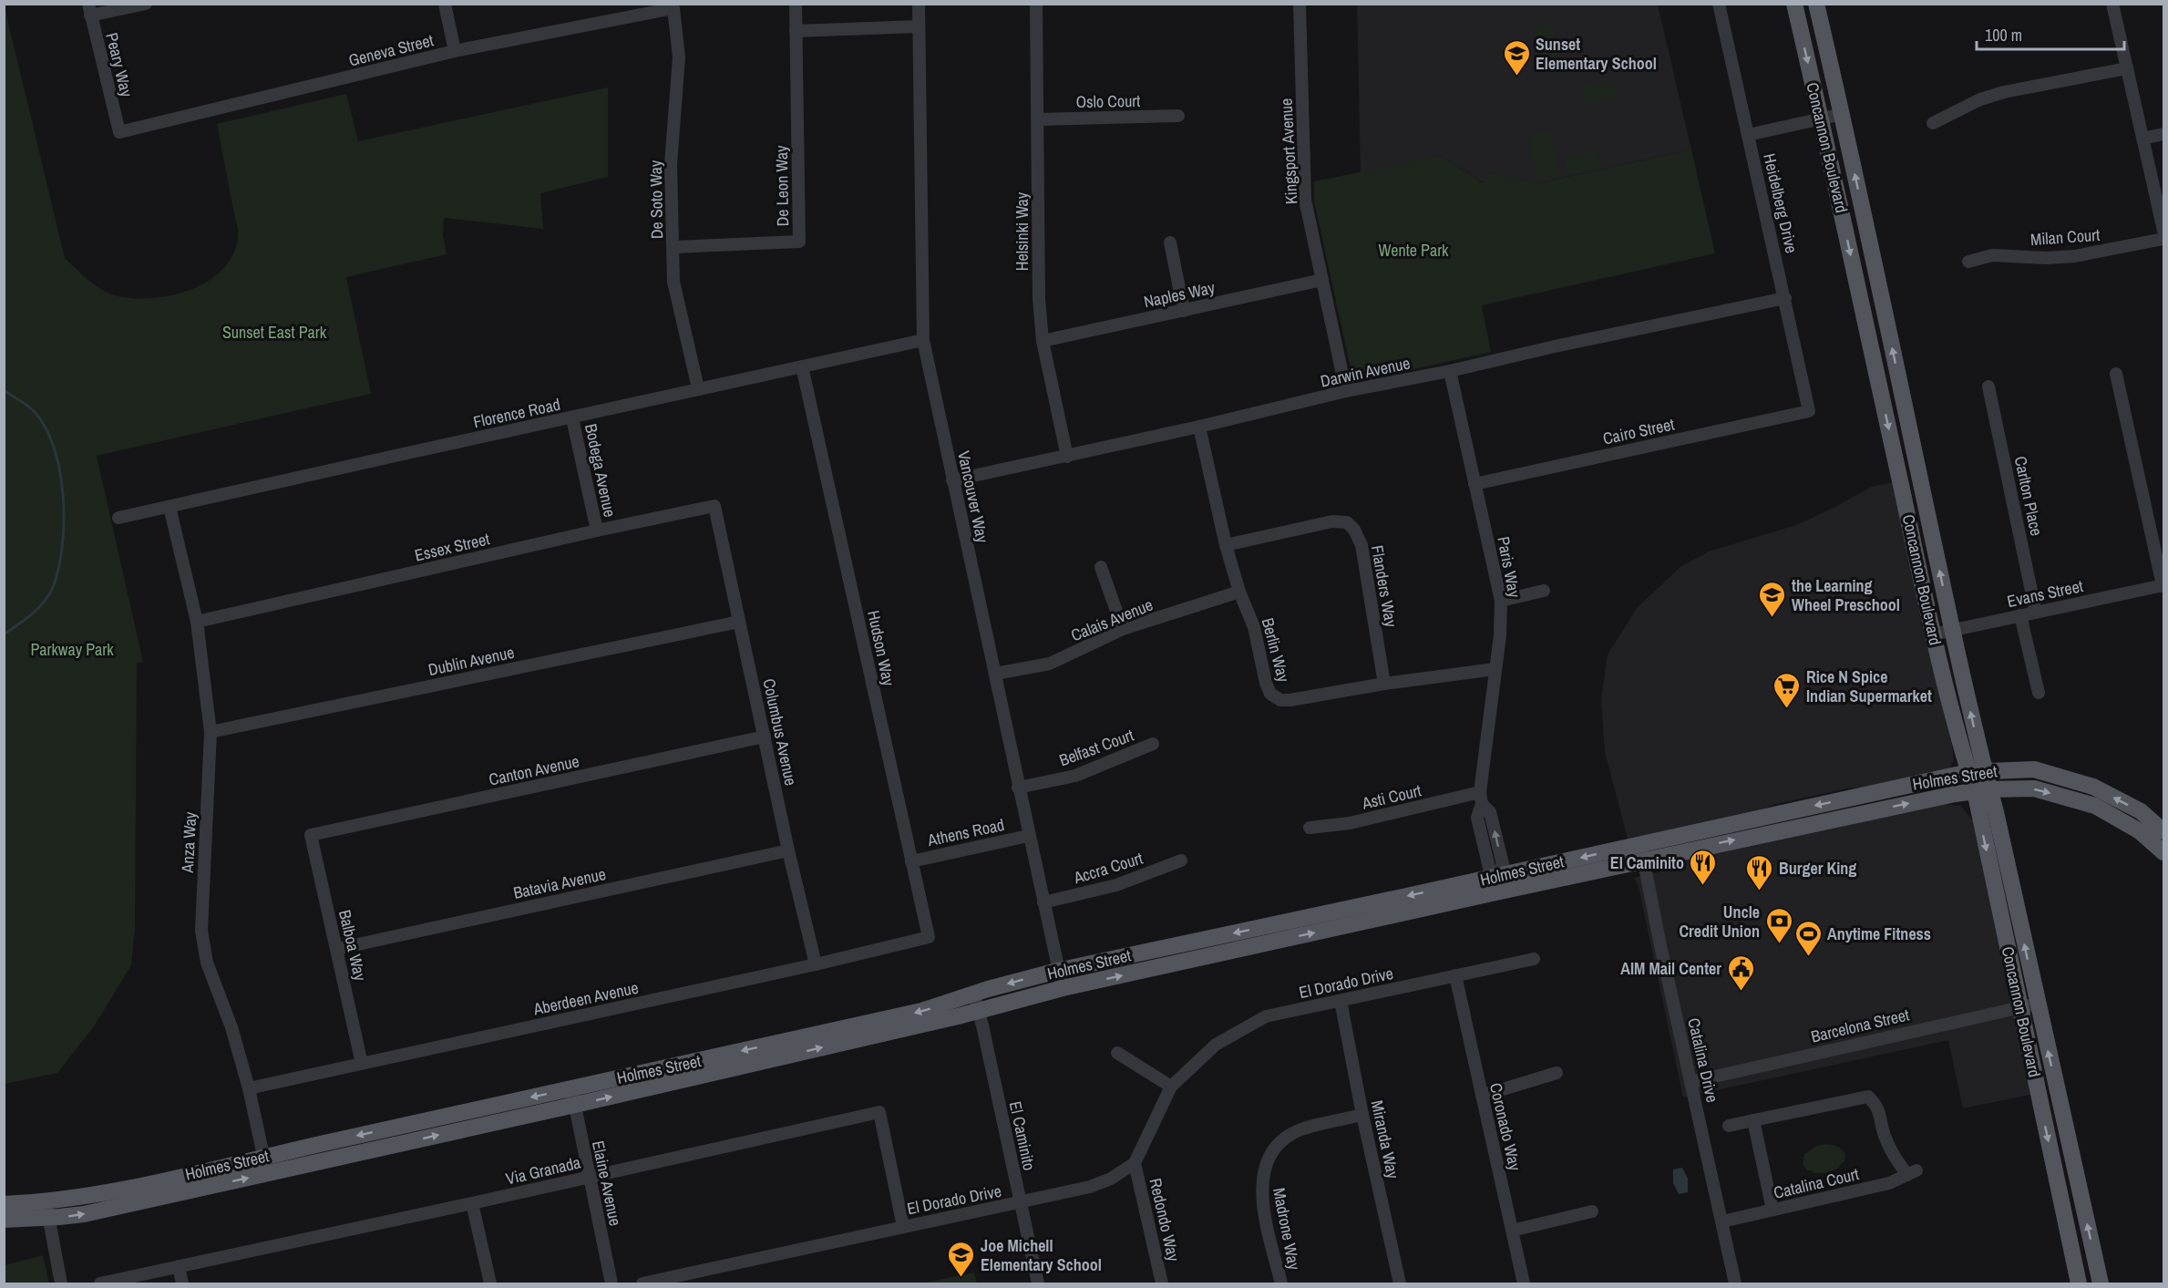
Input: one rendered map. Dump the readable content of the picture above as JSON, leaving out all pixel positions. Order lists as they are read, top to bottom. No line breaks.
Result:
{"streets":{"main road":["Concannon Boulevard","Holmes Street"],"street":["Geneva Street","Peary Way","Oslo Court","Kingsport Avenue","De Leon Way","De Soto Way","Heidelberg Drive","Helsinki Way","Milan Court","Naples Way","Darwin Avenue","Florence Road","Cairo Street","Bodega Avenue","Carlton Place","Vancouver Way","Essex Street","Paris Way","Flanders Way","Evans Street","Calais Avenue","Hudson Way","Berlin Way","Dublin Avenue","Columbus Avenue","Belfast Court","Canton Avenue","Asti Court","Athens Road","Anza Way","Accra Court","Batavia Avenue","Balboa Way","El Dorado Drive","Aberdeen Avenue","Barcelona Street","Catalina Drive","Coronado Way","El Caminito","Miranda Way","Via Granada","Elaine Avenue","Catalina Court","Redondo Way","Madrone Way"]},"crossings":[["Geneva Street","Peary Way"],["Geneva Street","De Soto Way"],["Oslo Court","Helsinki Way"],["Concannon Boulevard","Evans Street"],["Concannon Boulevard","Holmes Street"],["Concannon Boulevard","Barcelona Street"],["Kingsport Avenue","Naples Way"],["Kingsport Avenue","Darwin Avenue"],["De Leon Way","De Soto Way"],["De Soto Way","Florence Road"],["Heidelberg Drive","Darwin Avenue"],["Heidelberg Drive","Cairo Street"],["Helsinki Way","Naples Way"],["Helsinki Way","Darwin Avenue"],["Darwin Avenue","Vancouver Way"],["Darwin Avenue","Paris Way"],["Darwin Avenue","Berlin Way"],["Florence Road","Bodega Avenue"],["Florence Road","Vancouver Way"],["Florence Road","Hudson Way"],["Florence Road","Anza Way"],["Cairo Street","Paris Way"],["Bodega Avenue","Essex Street"],["Carlton Place","Evans Street"],["Vancouver Way","Calais Avenue"],["Vancouver Way","Belfast Court"],["Vancouver Way","Holmes Street"],["Vancouver Way","Athens Road"],["Vancouver Way","Accra Court"],["Essex Street","Columbus Avenue"],["Essex Street","Anza Way"],["Paris Way","Berlin Way"],["Paris Way","Holmes Street"],["Paris Way","Asti Court"],["Flanders Way","Berlin Way"],["Calais Avenue","Berlin Way"],["Hudson Way","Athens Road"],["Hudson Way","Aberdeen Avenue"],["Dublin Avenue","Columbus Avenue"],["Dublin Avenue","Anza Way"],["Columbus Avenue","Canton Avenue"],["Columbus Avenue","Batavia Avenue"],["Columbus Avenue","Aberdeen Avenue"],["Canton Avenue","Balboa Way"],["Holmes Street","Anza Way"],["Holmes Street","Catalina Drive"],["Holmes Street","El Caminito"],["Holmes Street","Elaine Avenue"],["Anza Way","Aberdeen Avenue"],["Batavia Avenue","Balboa Way"],["Balboa Way","Aberdeen Avenue"],["El Dorado Drive","Coronado Way"],["El Dorado Drive","El Caminito"],["El Dorado Drive","Miranda Way"],["El Dorado Drive","Via Granada"],["El Dorado Drive","Redondo Way"],["Barcelona Street","Catalina Drive"],["Catalina Drive","Catalina Court"],["Miranda Way","Madrone Way"],["Via Granada","Elaine Avenue"]],"parks":["Wente Park","Sunset East Park","Parkway Park"],"places":{"school or university":["Sunset Elementary School","the Learning Wheel Preschool","Joe Michell Elementary School"],"supermarket":["Rice N Spice Indian Supermarket"],"restaurant":["El Caminito","Burger King"],"bank":["Uncle Credit Union"],"sports":["Anytime Fitness"],"public building":["AIM Mail Center"]},"scale_bar":"100 m"}
